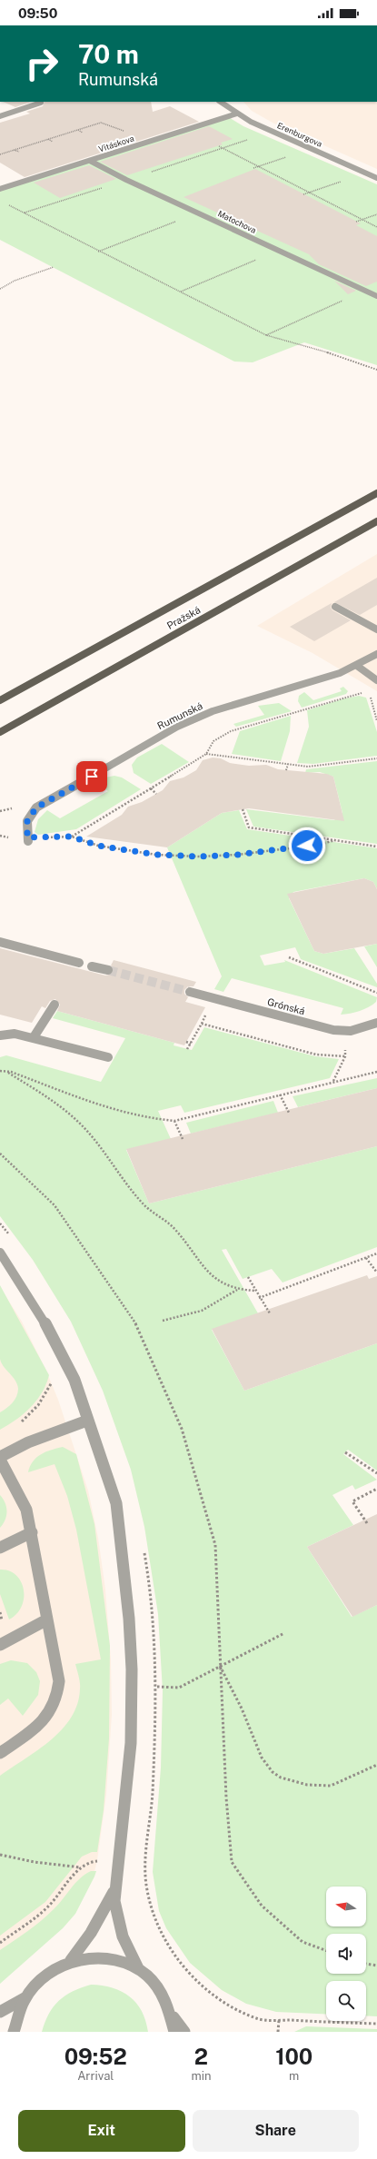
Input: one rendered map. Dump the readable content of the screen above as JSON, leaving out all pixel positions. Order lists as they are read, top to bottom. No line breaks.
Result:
{"streets":{"main road":["Pražská"],"street":["Erenburgova","Vitáskova","Matochova","Rumunská","Grónská"]},"crossings":[["Erenburgova","Vitáskova"],["Vitáskova","Matochova"]],"north":"left","page":{"status":"09:50","turn":["70 m","Rumunská"],"eta":["09:52","Arrival","2","min","100","m"],"buttons":["Exit","Share"]}}
